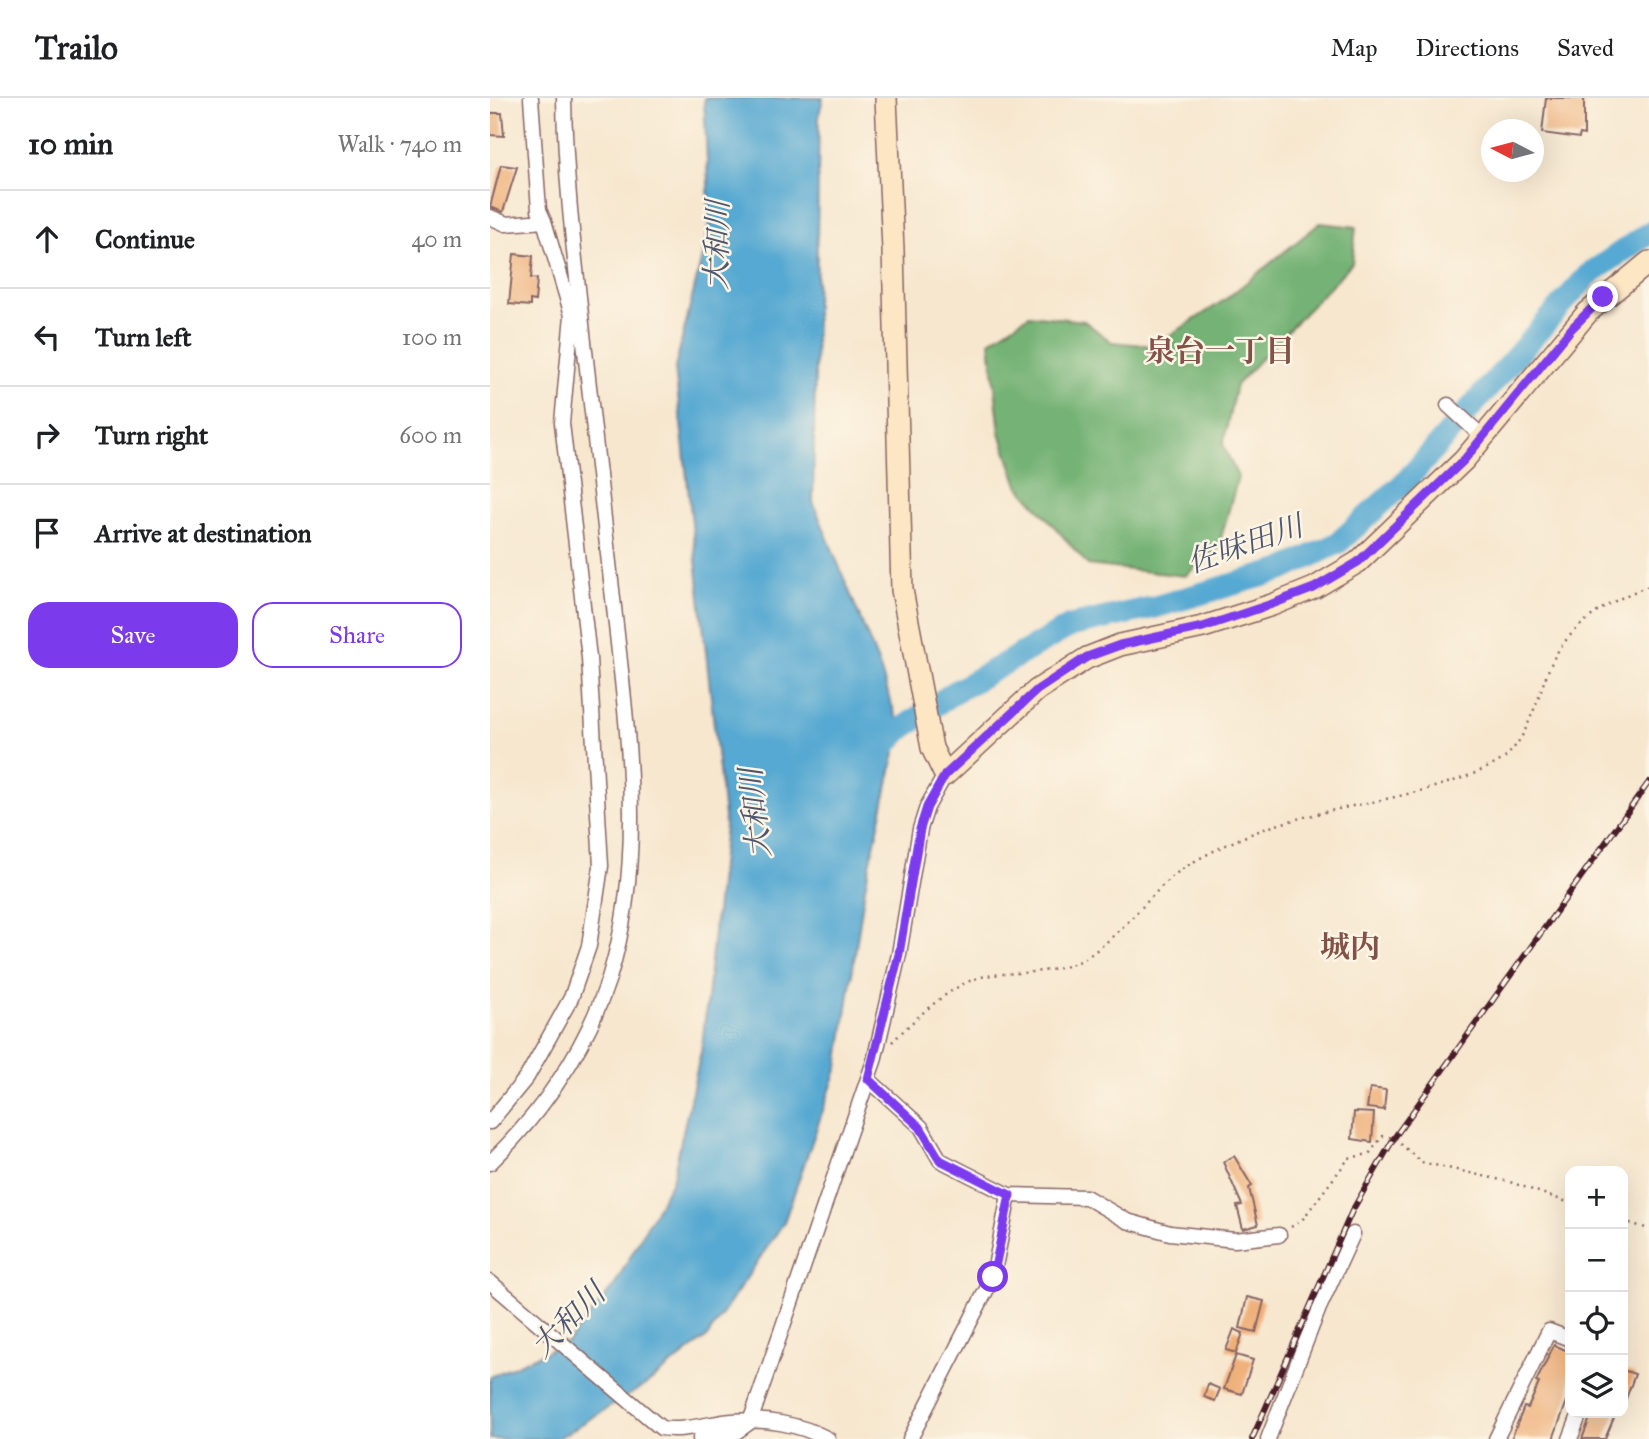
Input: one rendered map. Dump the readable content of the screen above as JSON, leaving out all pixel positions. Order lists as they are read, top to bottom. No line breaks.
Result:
{"districts":["泉台一丁目","城内"],"water":["大和川","佐味田川"],"north":"left","page":{"header":"Trailo","nav":["Map","Directions","Saved"],"heading":["10 min","Walk · 740 m"],"list":[["Continue","40 m"],["Turn left","100 m"],["Turn right","600 m"],"Arrive at destination"],"buttons":["Save","Share"],"map_buttons":["+","−"]}}
